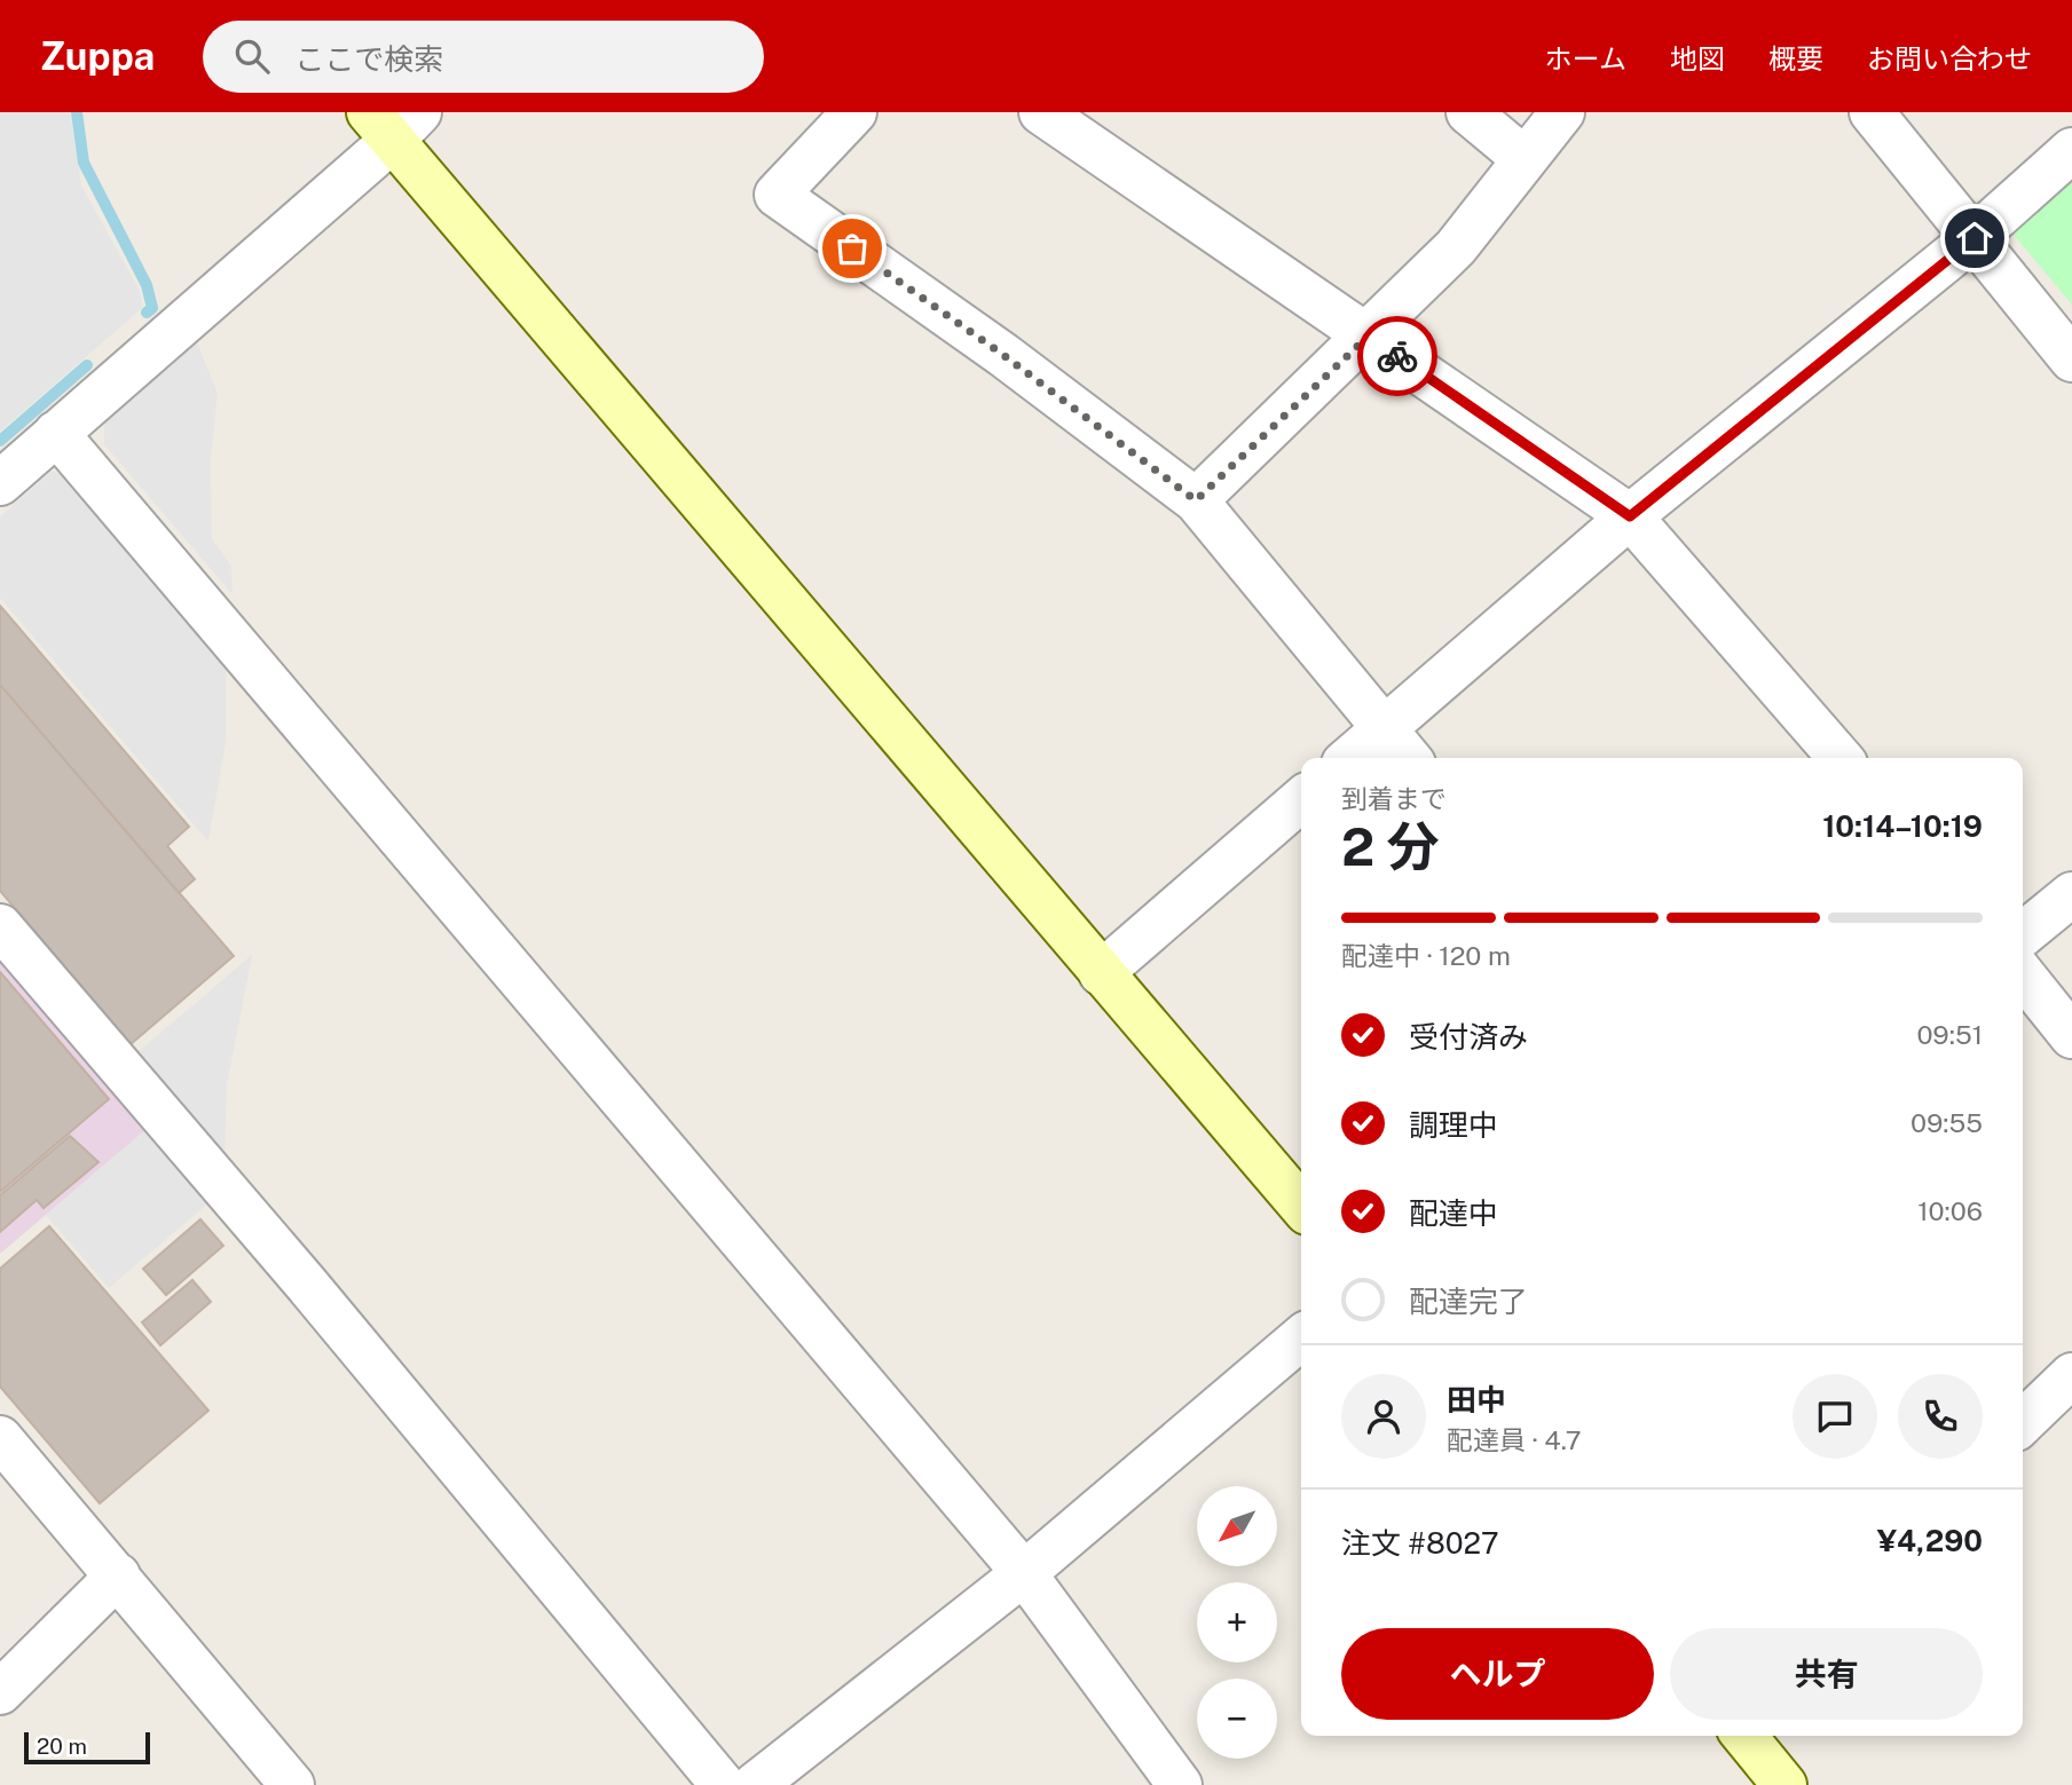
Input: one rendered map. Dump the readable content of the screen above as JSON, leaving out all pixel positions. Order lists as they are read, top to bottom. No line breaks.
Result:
{"scale_bar":"20 m","north":"bottom left","page":{"header":"Zuppa","search":"ここで検索","nav":["ホーム","地図","概要","お問い合わせ"],"heading":["2 分","到着まで","10:14–10:19"],"panel":["田中","配達員 · 4.7","注文 #8027","¥4,290"],"bar":"配達中 · 120 m","list":[["受付済み","09:51"],["調理中","09:55"],["配達中","10:06"],"配達完了"],"map_buttons":["+","−"],"buttons":["ヘルプ","共有"],"scale":"20 m"}}
